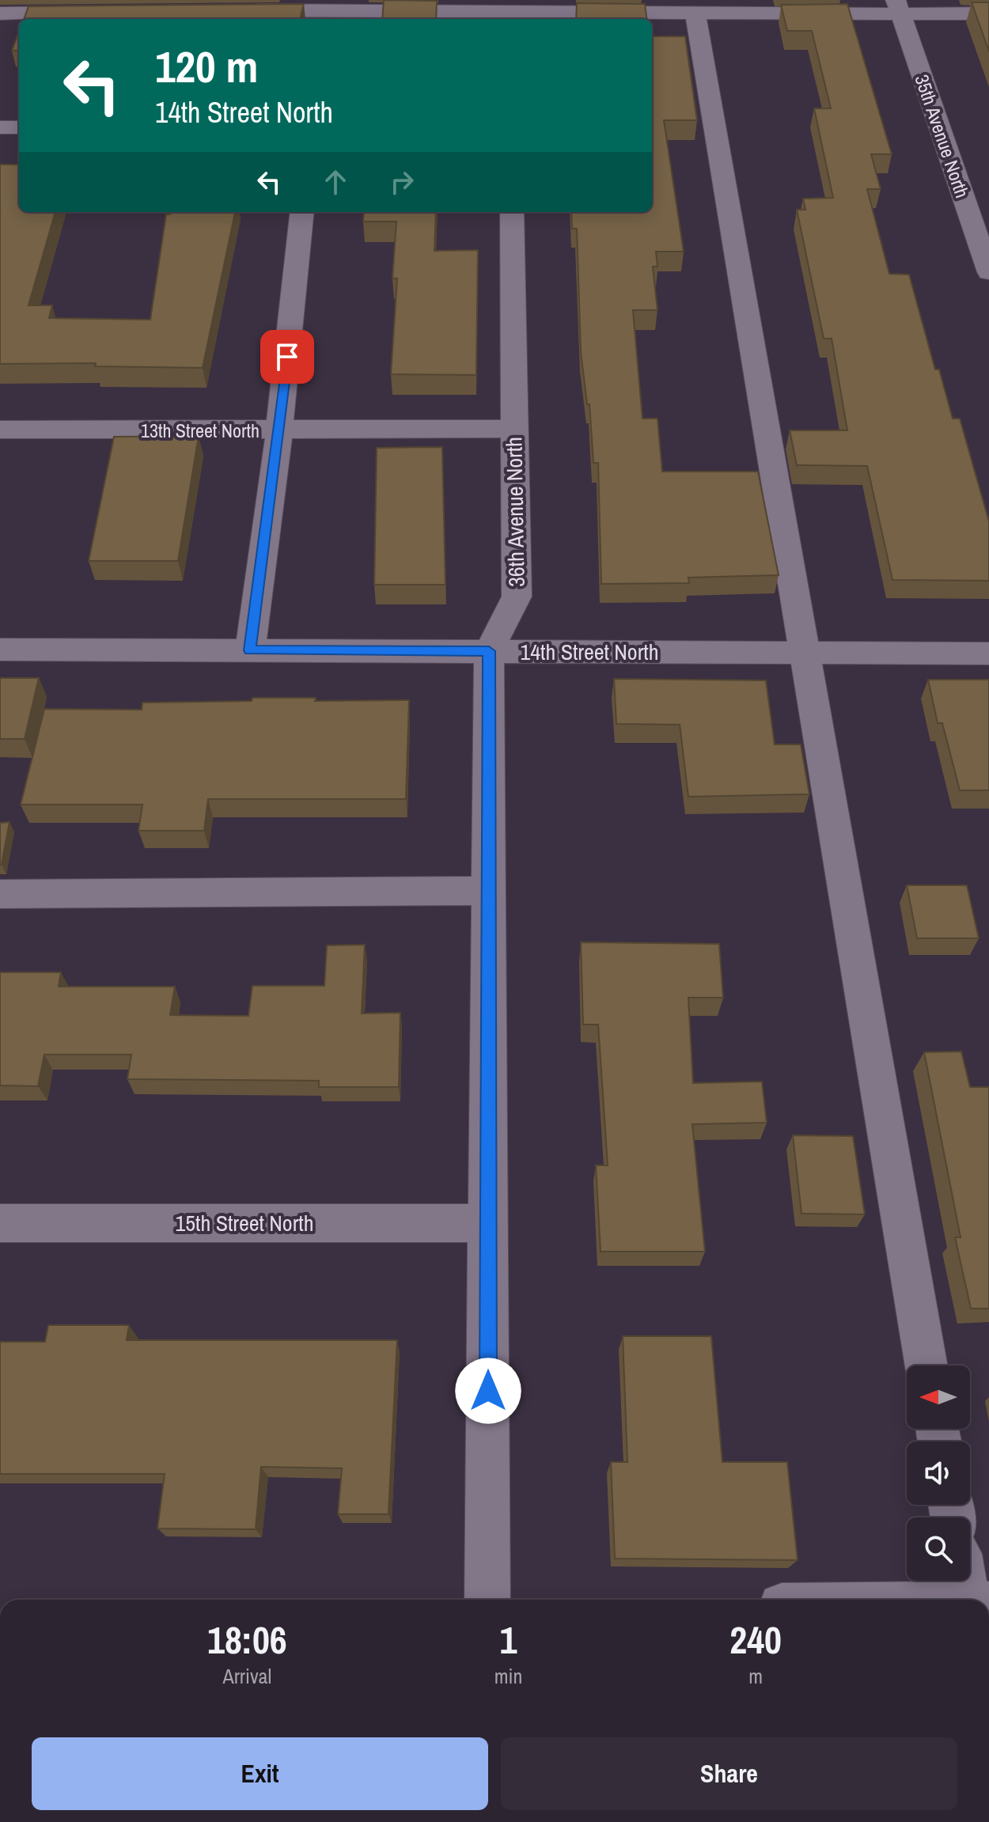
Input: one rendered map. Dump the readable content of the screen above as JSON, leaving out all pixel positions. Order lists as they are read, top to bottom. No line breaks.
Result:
{"streets":{"street":["35th Avenue North","13th Street North","36th Avenue North","14th Street North","15th Street North"]},"crossings":[["13th Street North","36th Avenue North"],["36th Avenue North","14th Street North"],["36th Avenue North","15th Street North"]],"north":"left","page":{"turn":["120 m","14th Street North"],"eta":["18:06","Arrival","1","min","240","m"],"buttons":["Exit","Share"]}}
